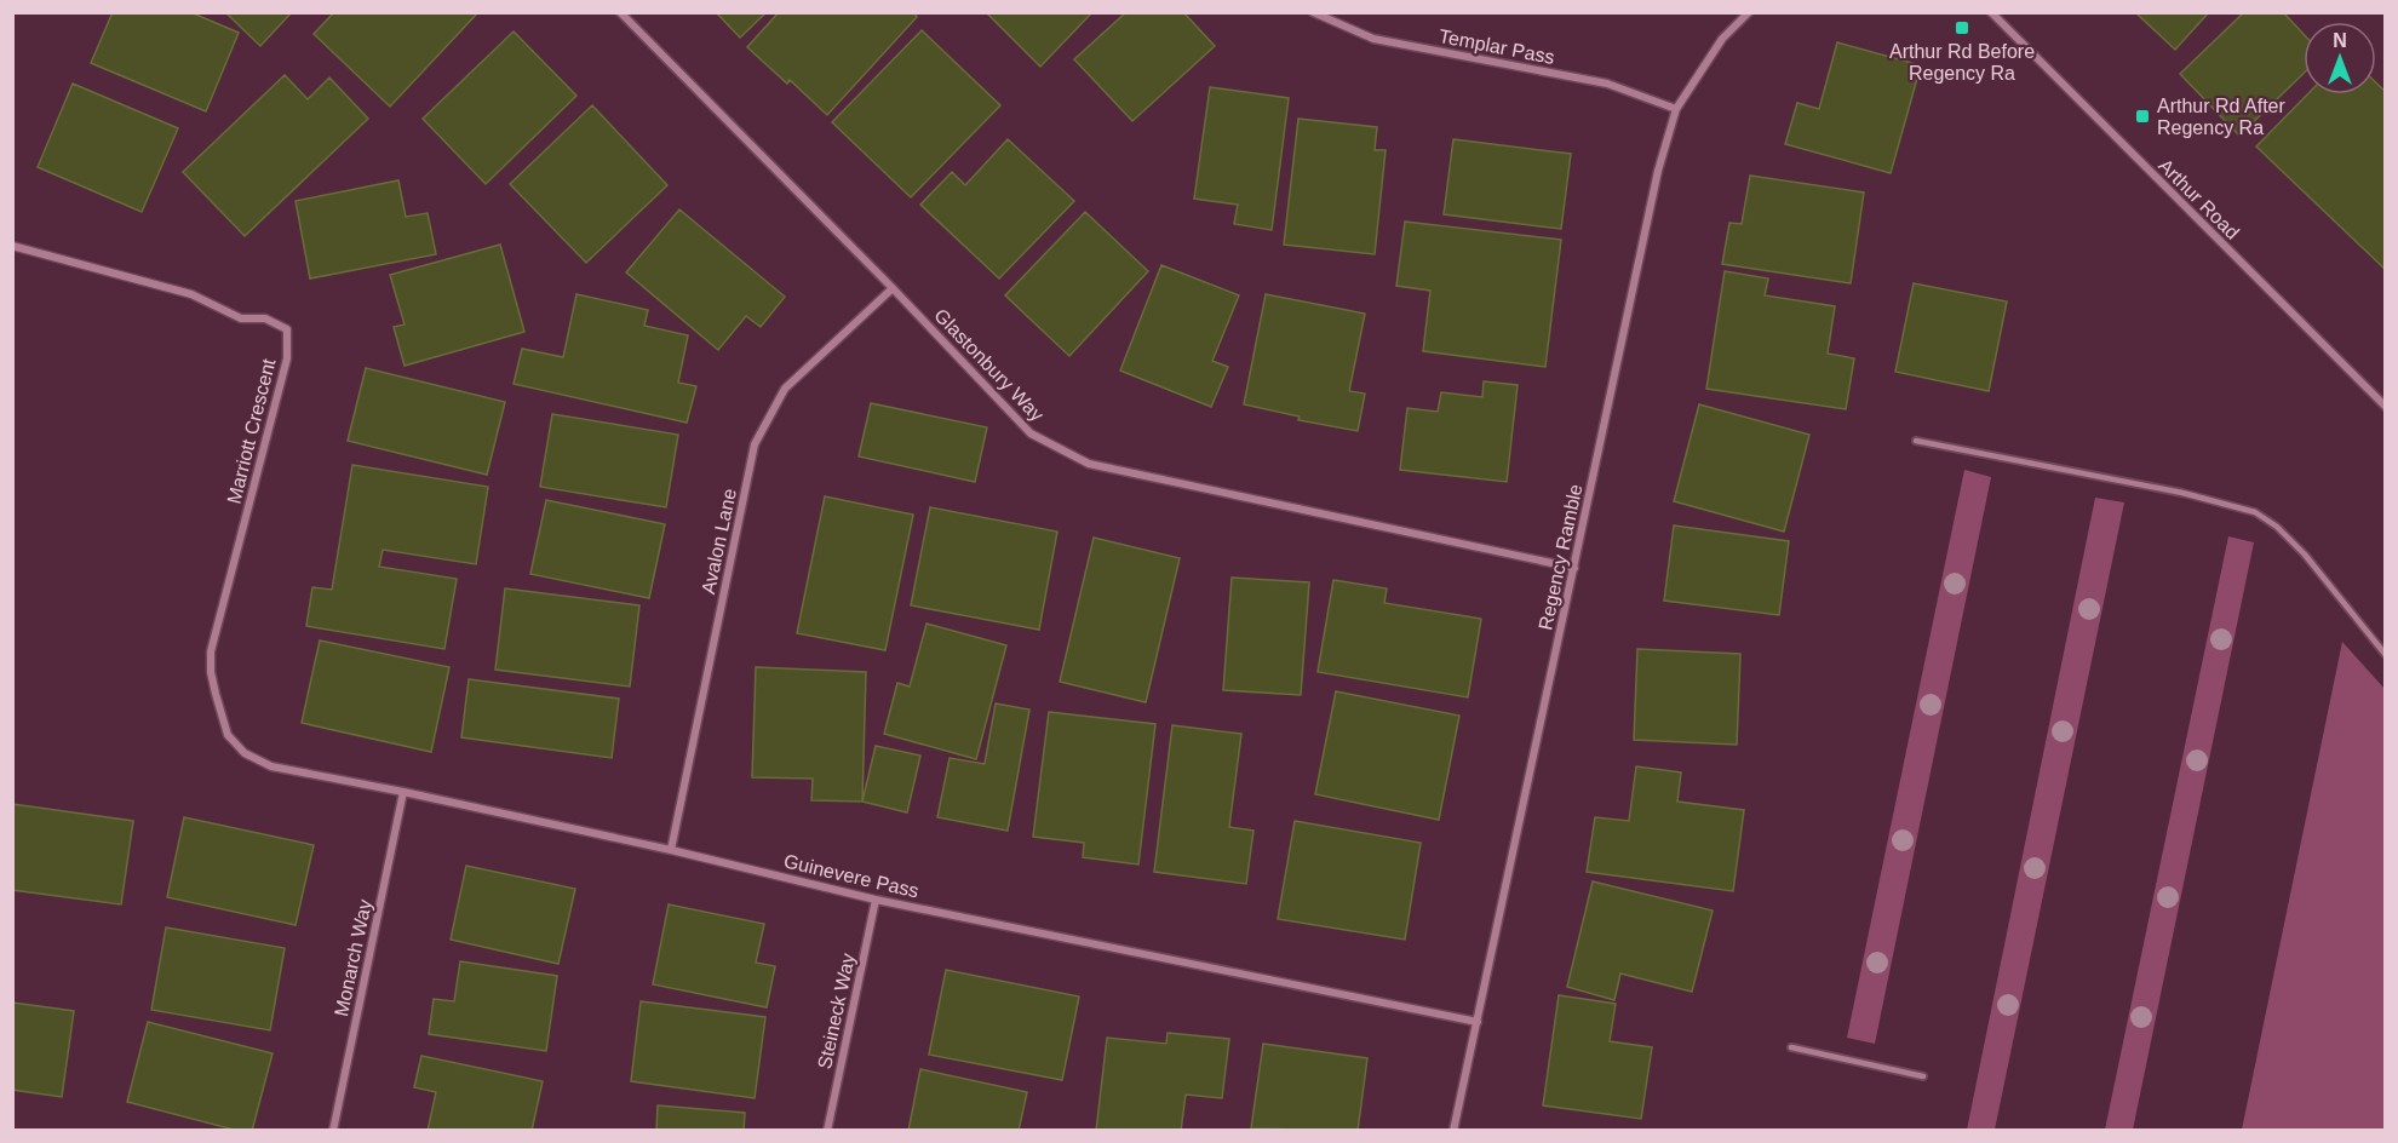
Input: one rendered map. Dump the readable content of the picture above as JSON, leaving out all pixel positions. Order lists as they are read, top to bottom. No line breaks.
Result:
{"streets":{"street":["Templar Pass","Arthur Road","Glastonbury Way","Marriott Crescent","Avalon Lane","Regency Ramble","Guinevere Pass","Monarch Way","Steineck Way"]},"crossings":[["Templar Pass","Regency Ramble"],["Glastonbury Way","Avalon Lane"],["Glastonbury Way","Regency Ramble"],["Marriott Crescent","Guinevere Pass"],["Avalon Lane","Guinevere Pass"],["Regency Ramble","Guinevere Pass"],["Guinevere Pass","Monarch Way"],["Guinevere Pass","Steineck Way"]],"places":{"transit":["Arthur Rd Before Regency Ra","Arthur Rd After Regency Ra"]},"north":"top"}
